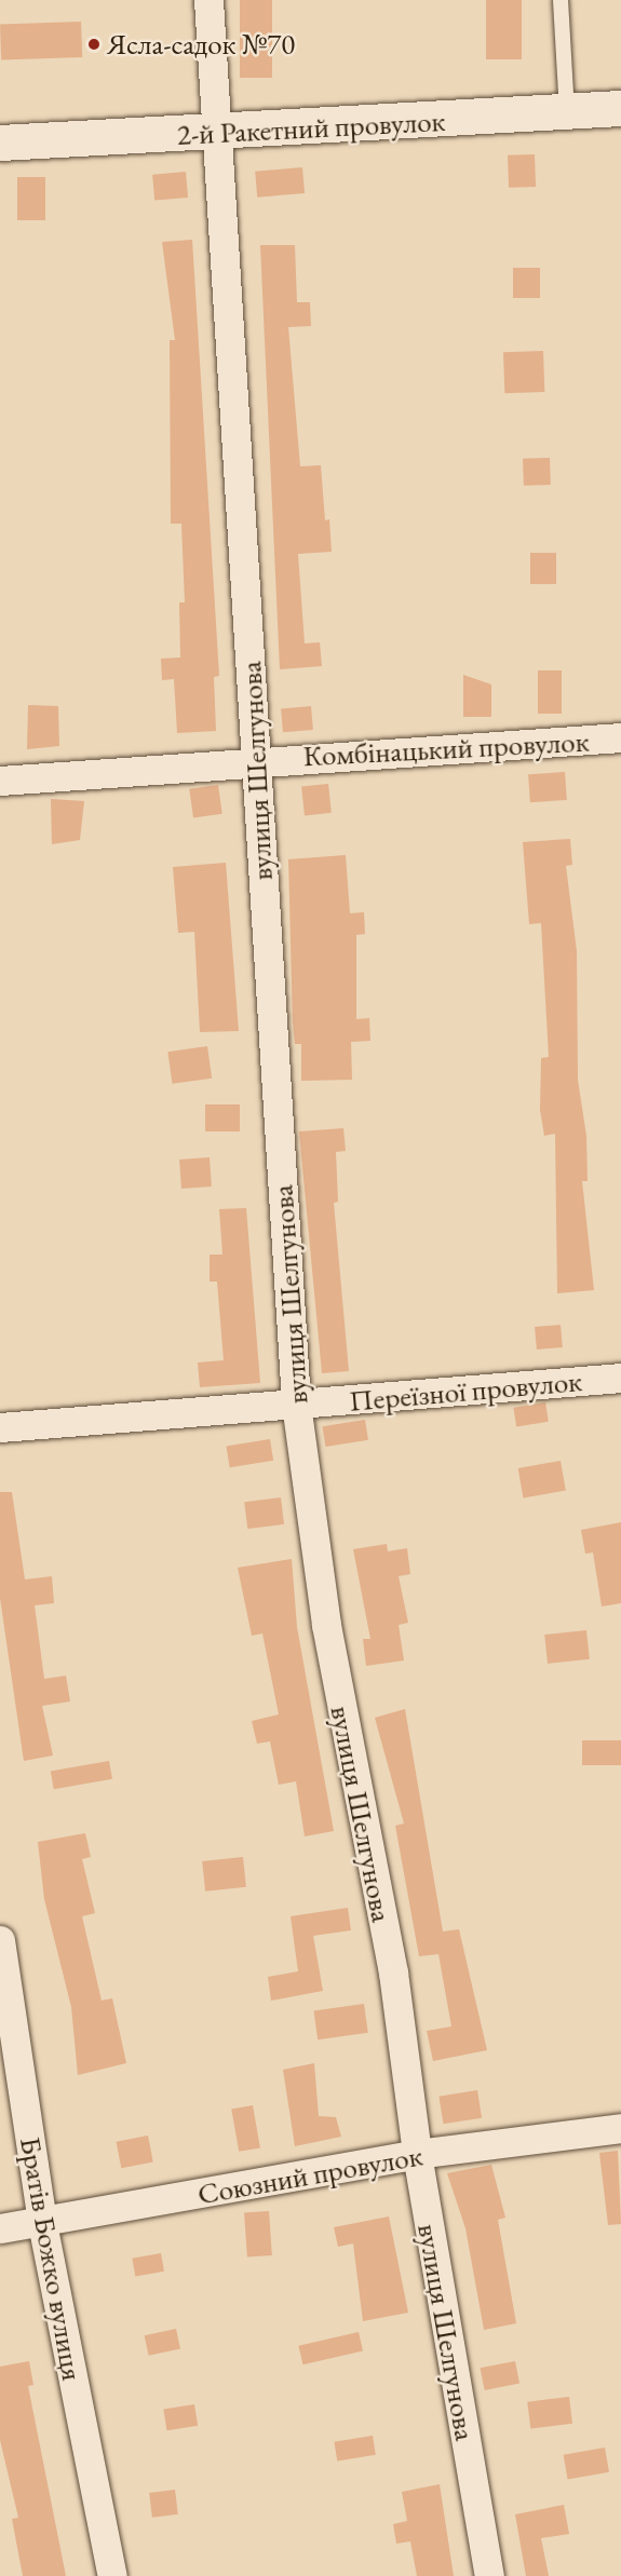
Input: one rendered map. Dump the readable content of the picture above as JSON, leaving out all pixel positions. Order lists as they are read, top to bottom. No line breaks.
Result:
{"streets":{"street":["2-й Ракетний провулок","Комбінацький провулок","вулиця Шелгунова","Переїзної провулок","Союзний провулок","Братів Божко вулиця"]},"crossings":[["2-й Ракетний провулок","вулиця Шелгунова"],["Комбінацький провулок","вулиця Шелгунова"],["вулиця Шелгунова","Переїзної провулок"],["вулиця Шелгунова","Союзний провулок"],["Союзний провулок","Братів Божко вулиця"]],"places":["Ясла-садок №70"]}
